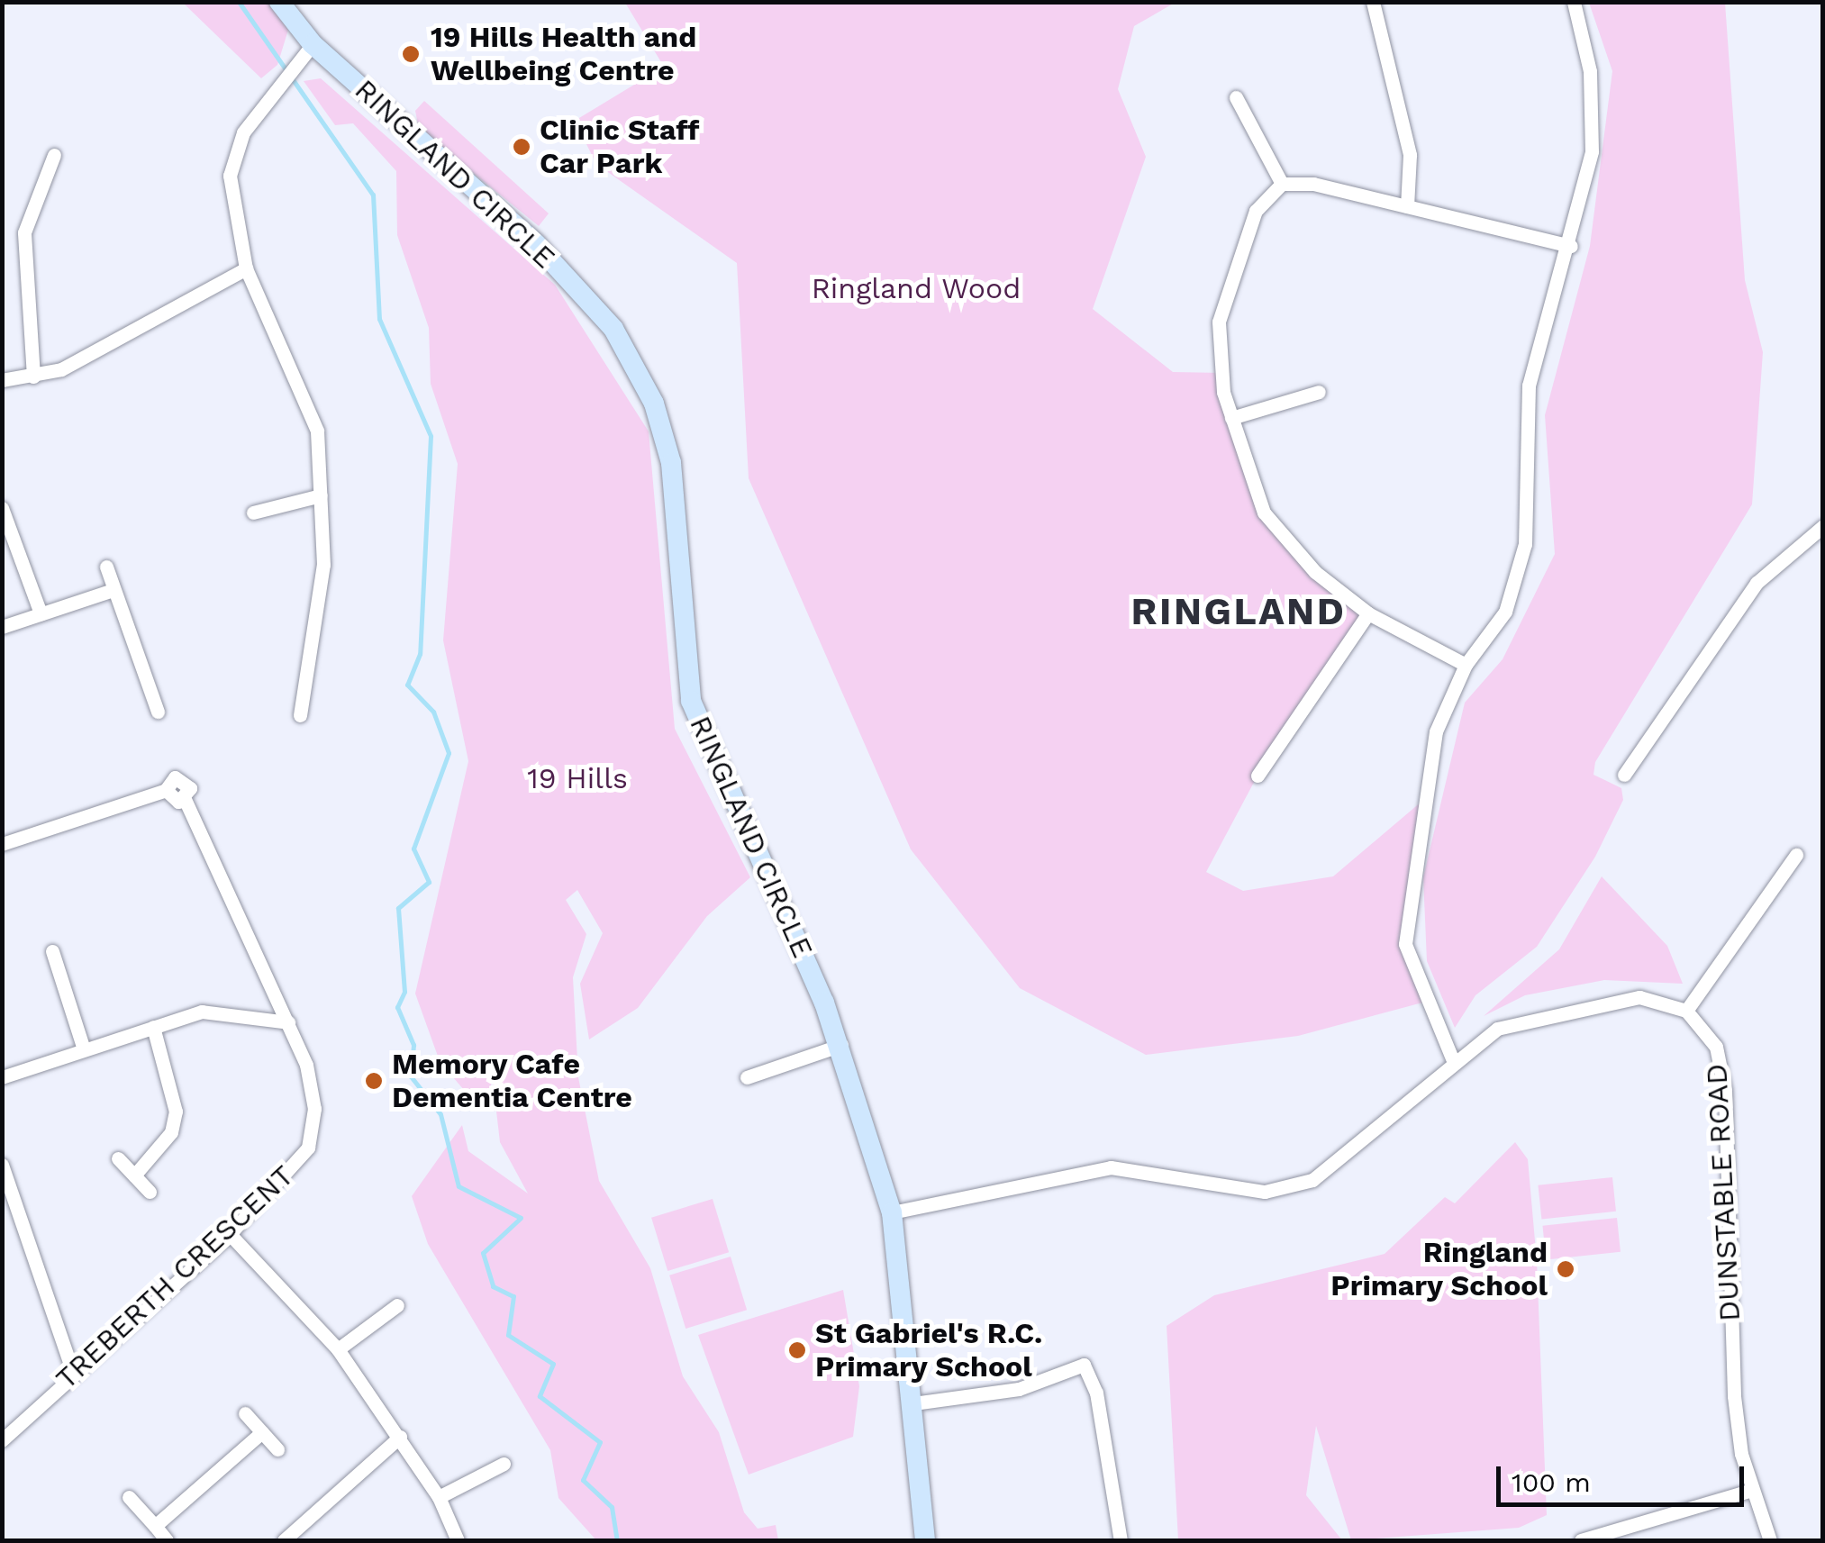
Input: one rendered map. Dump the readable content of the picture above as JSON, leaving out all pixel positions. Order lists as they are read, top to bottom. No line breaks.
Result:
{"streets":{"street":["RINGLAND CIRCLE","DUNSTABLE ROAD","TREBERTH CRESCENT"]},"districts":["RINGLAND"],"parks":["Ringland Wood","19 Hills"],"places":["19 Hills Health and Wellbeing Centre","Clinic Staff Car Park","Memory Cafe Dementia Centre","Ringland Primary School","St Gabriel's R.C. Primary School"],"scale_bar":"100 m"}
